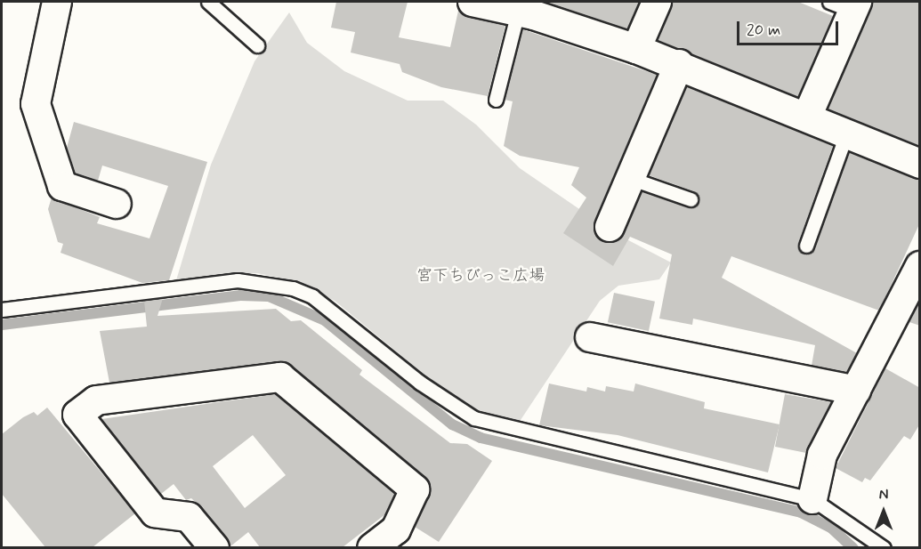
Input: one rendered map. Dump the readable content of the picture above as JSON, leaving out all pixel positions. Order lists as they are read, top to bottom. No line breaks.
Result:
{"parks":["宮下ちびっこ広場"],"scale_bar":"20 m","north":"top"}
